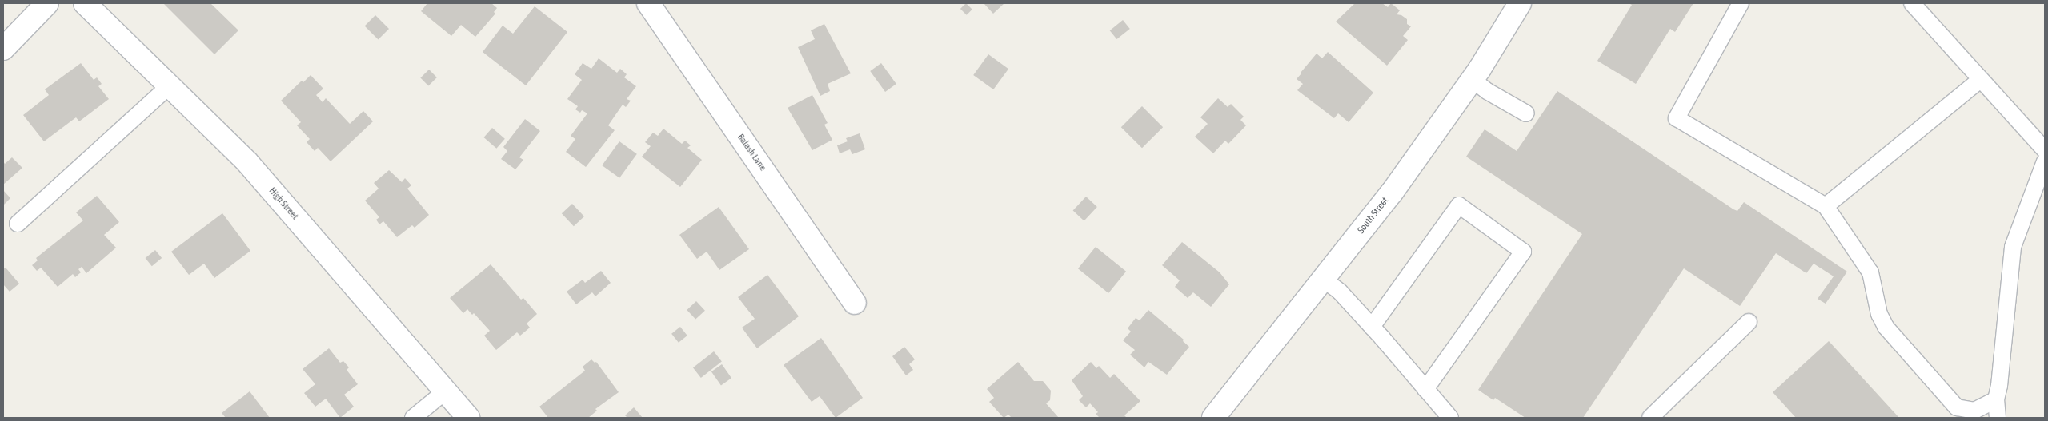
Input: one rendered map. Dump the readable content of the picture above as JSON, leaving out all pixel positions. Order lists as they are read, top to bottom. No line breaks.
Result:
{"streets":{"street":["Balash Lane","High Street","South Street"]}}
